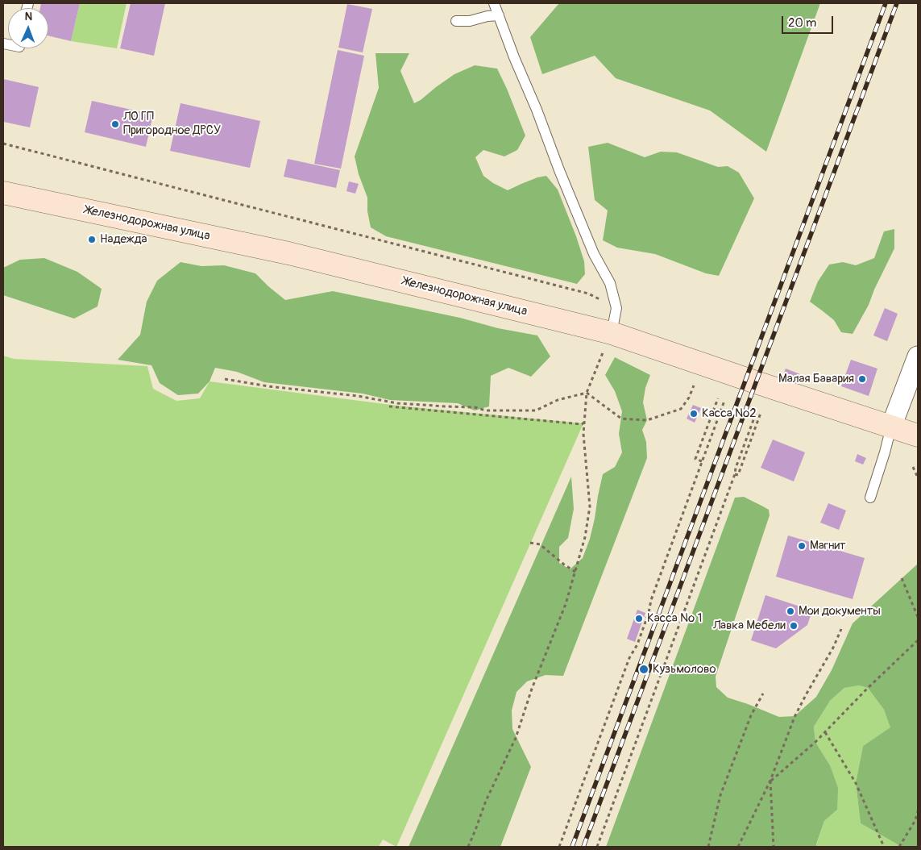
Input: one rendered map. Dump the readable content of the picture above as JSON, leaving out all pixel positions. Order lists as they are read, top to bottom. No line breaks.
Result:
{"streets":{"main road":["Железнодорожная улица"]},"places":["ЛО ГП Пригородное ДРСУ","Надежда","Малая Бавария","Касса №2","Магнит","Мои документы","Касса № 1","Лавка Мебели","Кузьмолово"],"scale_bar":"20 m","north":"top"}
